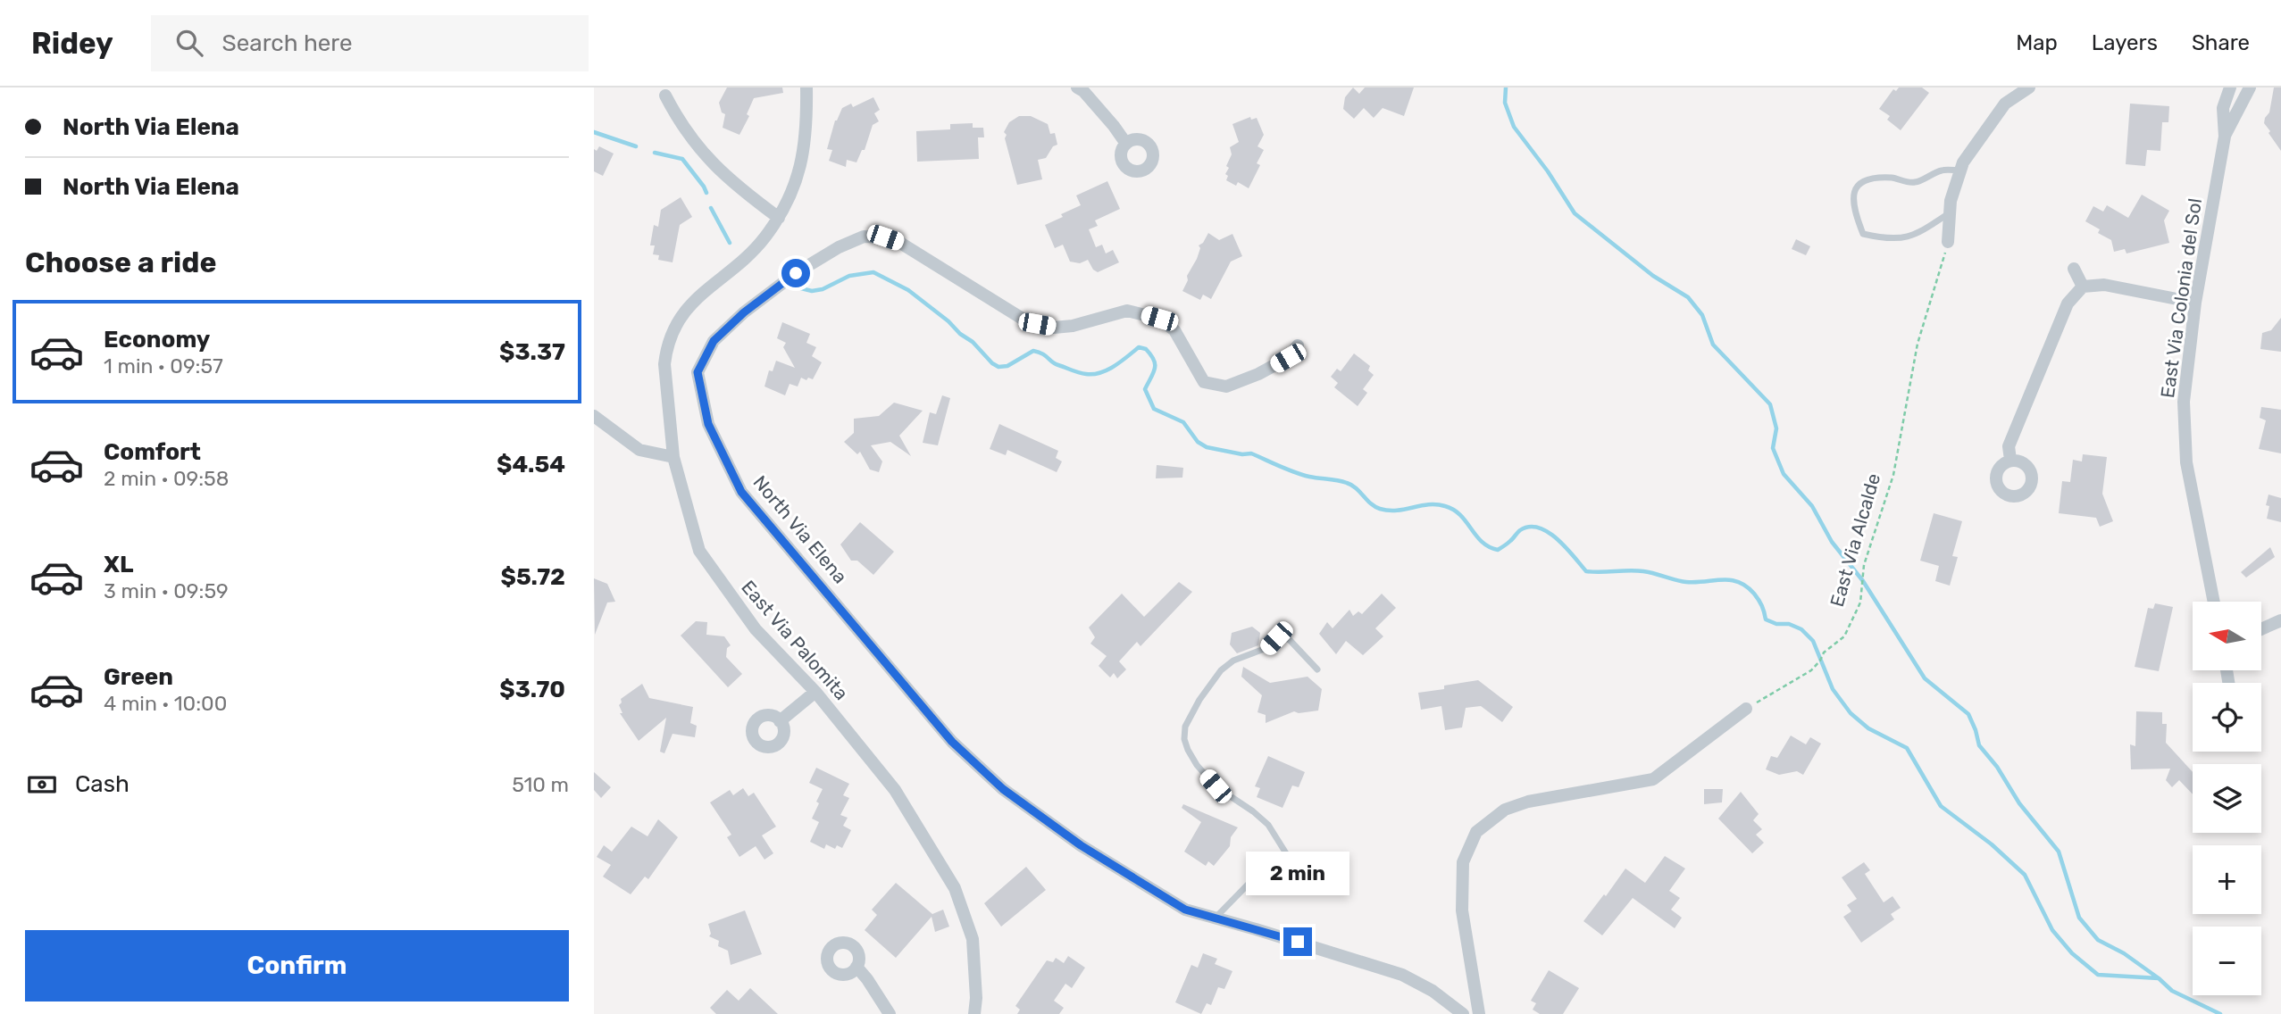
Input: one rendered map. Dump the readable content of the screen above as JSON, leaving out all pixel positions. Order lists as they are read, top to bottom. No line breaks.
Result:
{"streets":{"street":["East Via Colonia del Sol","North Via Elena","East Via Palomita"],"path":["East Via Alcalde"]},"north":"left","page":{"header":"Ridey","search":"Search here","nav":["Map","Layers","Share"],"banner":["North Via Elena","North Via Elena"],"heading":"Choose a ride","list":[{"name":"Economy","note":"1 min · 09:57","value":"$3.37"},{"name":"Comfort","note":"2 min · 09:58","value":"$4.54"},{"name":"XL","note":"3 min · 09:59","value":"$5.72"},{"name":"Green","note":"4 min · 10:00","value":"$3.70"}],"map_buttons":["+","−"],"pay":["Cash","510 m"],"bubble":"2 min","buttons":"Confirm"}}
